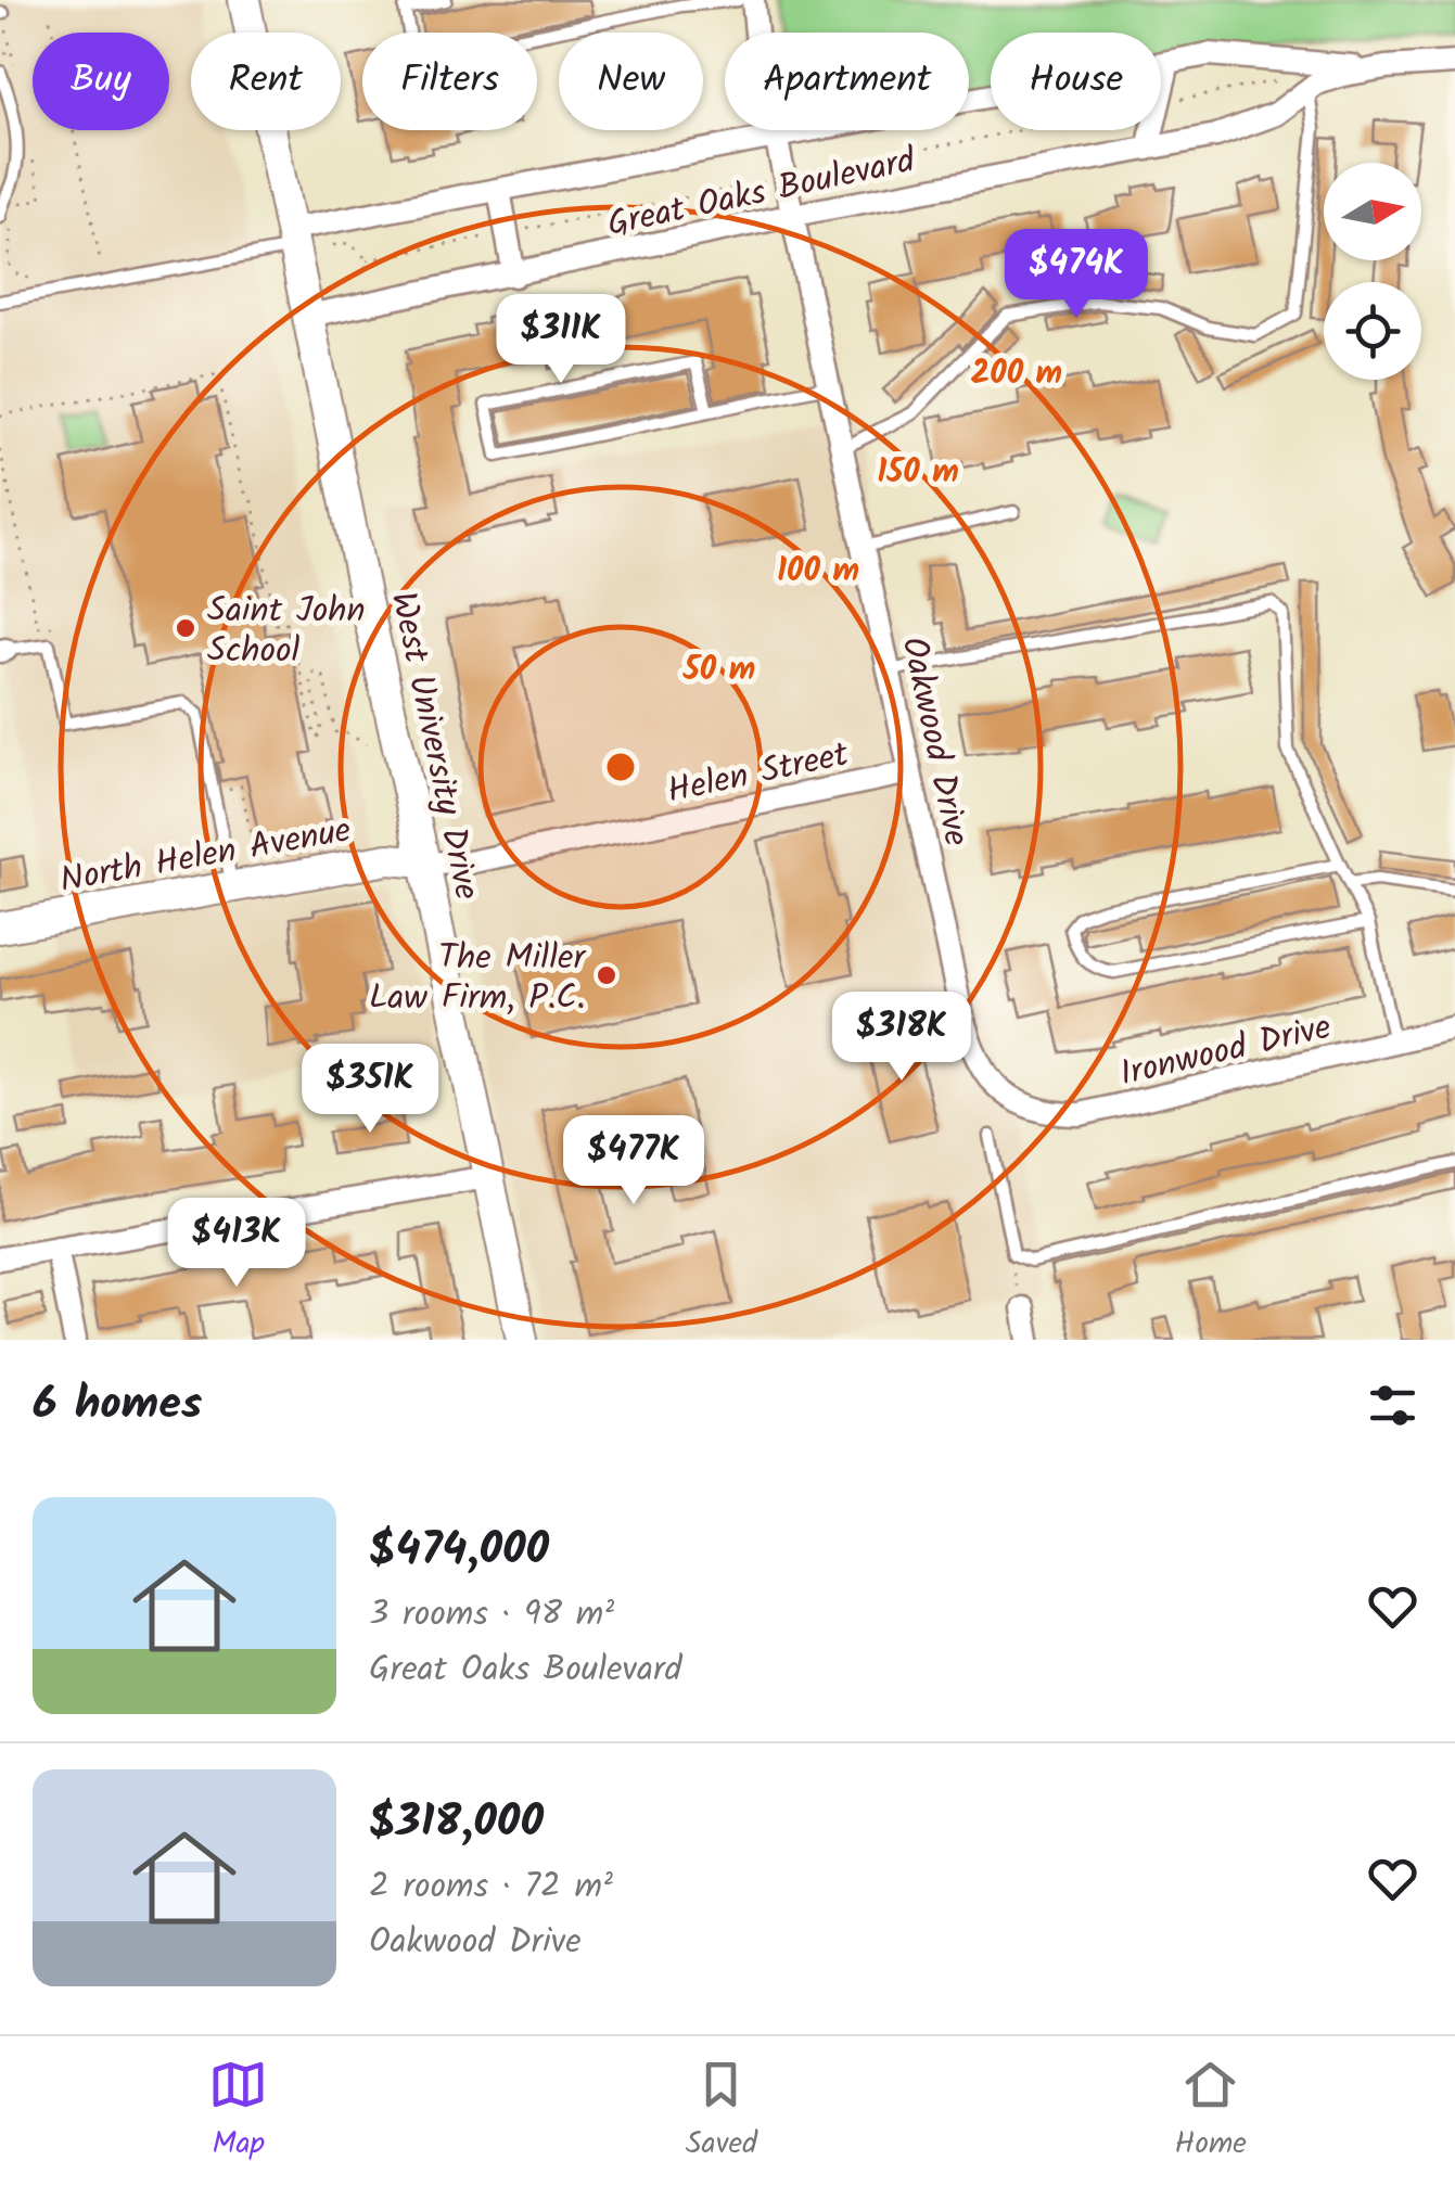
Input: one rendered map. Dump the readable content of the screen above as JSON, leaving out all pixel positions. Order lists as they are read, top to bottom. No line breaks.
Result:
{"streets":{"main road":["West University Drive","North Helen Avenue"],"street":["Great Oaks Boulevard","Oakwood Drive","Helen Street","Ironwood Drive"]},"crossings":[["Great Oaks Boulevard","Oakwood Drive"],["Great Oaks Boulevard","West University Drive"],["Oakwood Drive","Helen Street"],["Oakwood Drive","Ironwood Drive"],["West University Drive","Helen Street"],["West University Drive","North Helen Avenue"],["Helen Street","North Helen Avenue"]],"places":["Saint John School","The Miller Law Firm, P.C."],"north":"right","page":{"chip":["Buy","Rent","Filters","New","Apartment","House"],"price":["$474K","$311K","$318K","$351K","$477K","$413K"],"heading":"6 homes","list":[{"name":"$474,000","note":"3 rooms · 98 m² · Great Oaks Boulevard"},{"name":"$318,000","note":"2 rooms · 72 m² · Oakwood Drive"}],"tabs":["Map","Saved","Home"]},"rings":["200 m","150 m","100 m","50 m"]}
